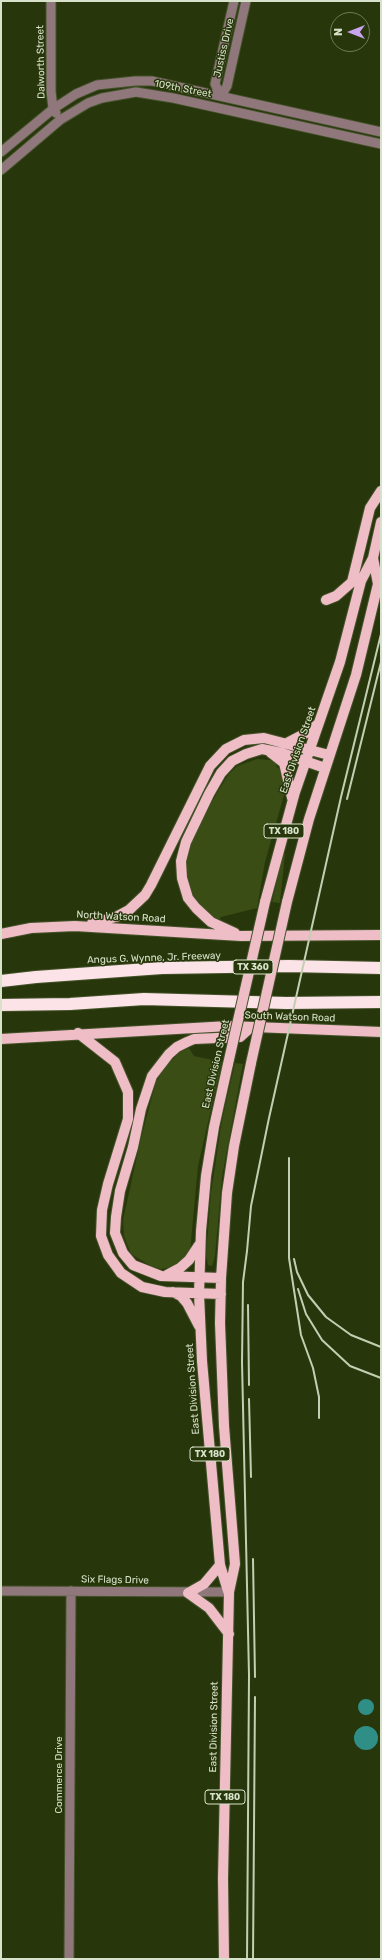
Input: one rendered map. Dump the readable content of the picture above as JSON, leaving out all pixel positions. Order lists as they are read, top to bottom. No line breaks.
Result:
{"streets":{"highway":["Angus G. Wynne, Jr. Freeway","TX 360"],"main road":["East Division Street","TX 180","North Watson Road","South Watson Road"],"street":["Justiss Drive","Dalworth Street","109th Street","Six Flags Drive","Commerce Drive"]},"crossings":[["Justiss Drive","109th Street"],["Dalworth Street","109th Street"],["East Division Street","Six Flags Drive"],["Six Flags Drive","Commerce Drive"]],"north":"left"}
